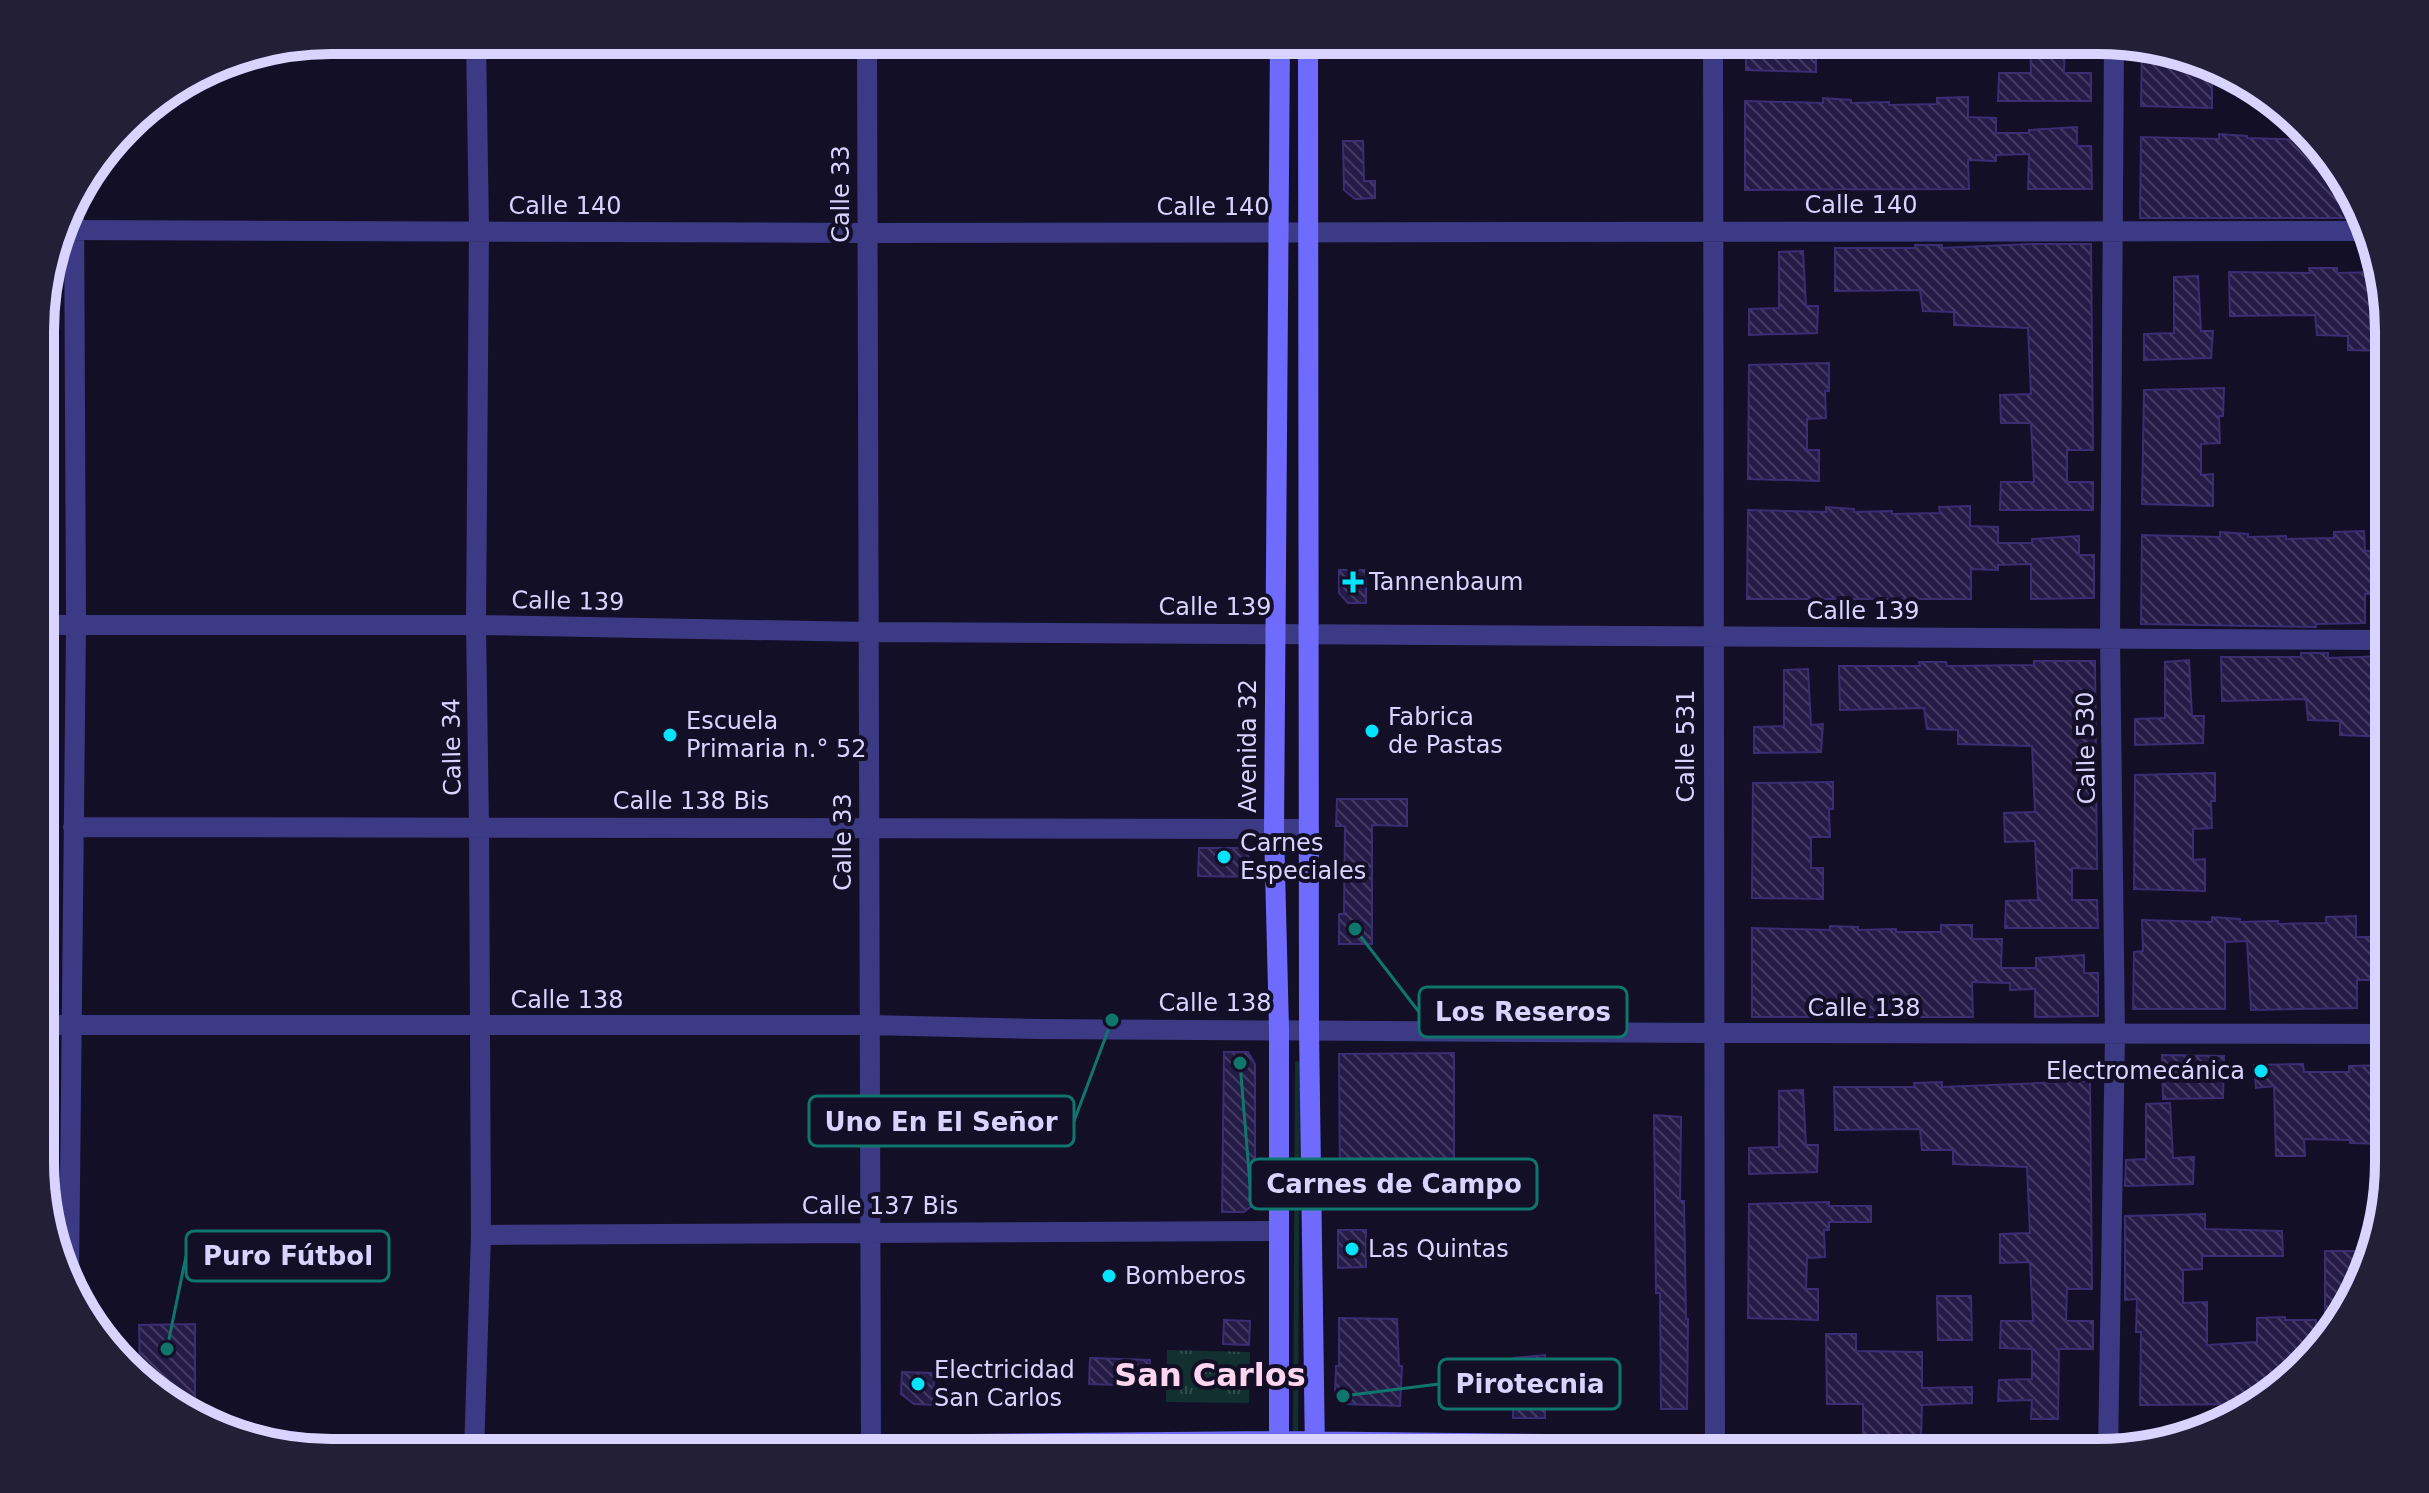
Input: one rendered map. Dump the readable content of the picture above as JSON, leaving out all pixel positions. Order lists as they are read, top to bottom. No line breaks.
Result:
{"streets":{"main road":["Avenida 32"],"street":["Calle 33","Calle 140","Calle 139","Calle 531","Calle 34","Calle 530","Calle 138 Bis","Calle 138","Calle 137 Bis"]},"crossings":[["Calle 33","Calle 140"],["Calle 33","Calle 139"],["Calle 33","Calle 138 Bis"],["Calle 33","Calle 138"],["Calle 33","Calle 137 Bis"],["Calle 140","Avenida 32"],["Calle 140","Calle 531"],["Calle 140","Calle 34"],["Calle 140","Calle 530"],["Calle 139","Avenida 32"],["Calle 139","Calle 531"],["Calle 139","Calle 34"],["Calle 139","Calle 530"],["Avenida 32","Calle 138 Bis"],["Avenida 32","Calle 138"],["Avenida 32","Calle 137 Bis"],["Calle 531","Calle 138"],["Calle 34","Calle 138 Bis"],["Calle 34","Calle 138"],["Calle 34","Calle 137 Bis"],["Calle 530","Calle 138"]],"districts":["San Carlos"],"places":{"health":["Tannenbaum"],"other":["Fabrica de Pastas","Escuela Primaria n.° 52","Carnes Especiales","Los Reseros","Uno En El Señor","Carnes de Campo","Electromecánica","Las Quintas","Bomberos","Puro Fútbol","Electricidad San Carlos","Pirotecnia"]}}
